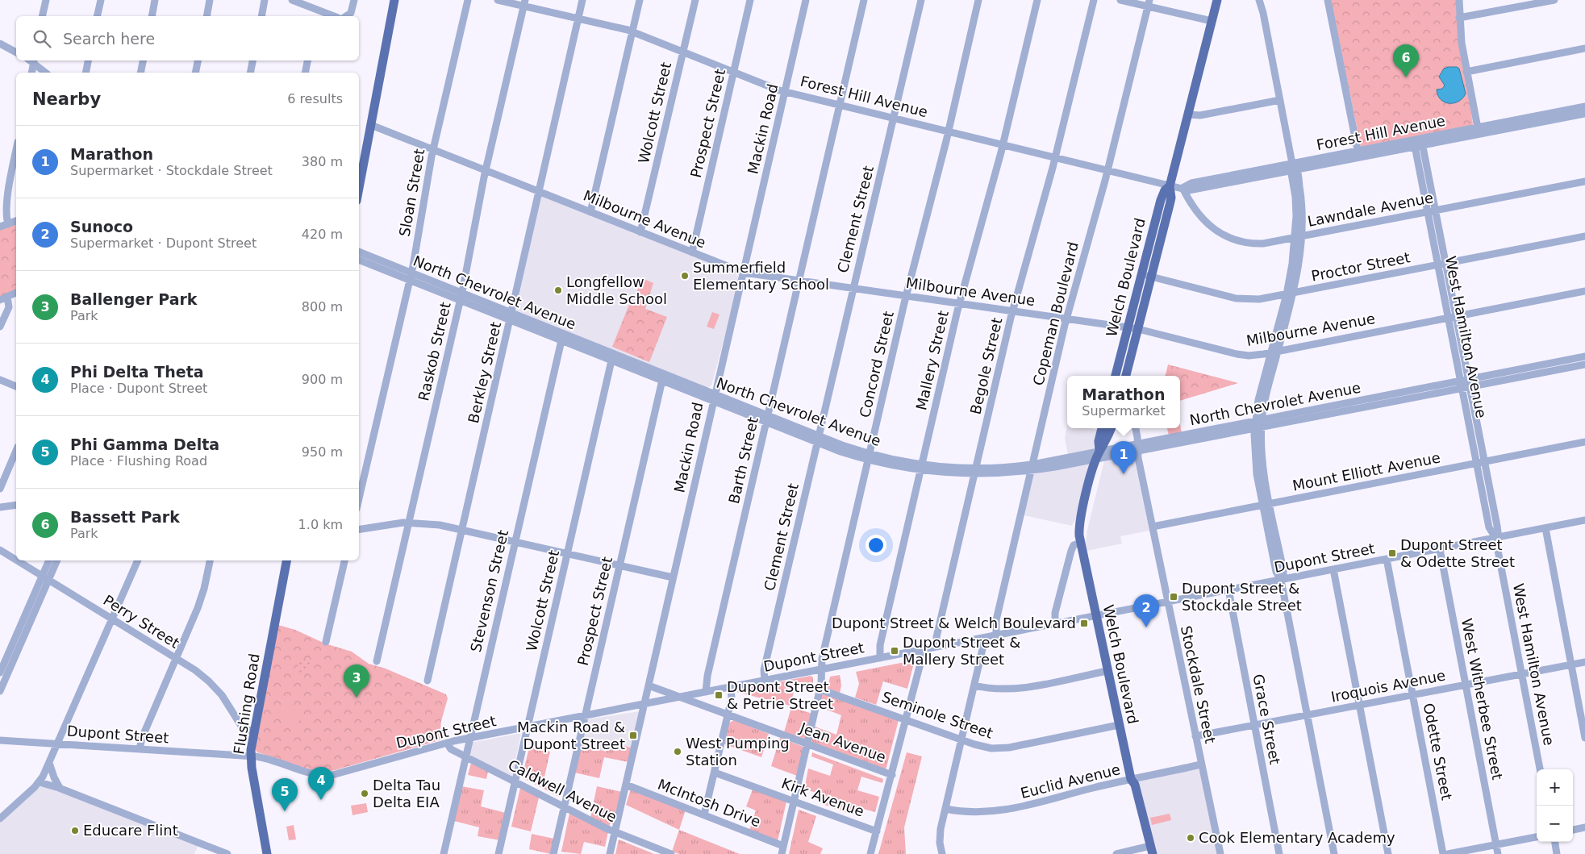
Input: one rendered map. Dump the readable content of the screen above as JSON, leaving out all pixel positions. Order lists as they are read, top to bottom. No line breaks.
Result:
{"streets":{"main road":["Welch Boulevard","Flushing Road"],"street":["Forest Hill Avenue","Wolcott Street","Prospect Street","Mackin Road","Sloan Street","Lawndale Avenue","Milbourne Avenue","Clement Street","Proctor Street","North Chevrolet Avenue","Copeman Boulevard","West Hamilton Avenue","Raskob Street","Mallery Street","Concord Street","Begole Street","Berkley Street","Barth Street","Mount Elliott Avenue","Dupont Street","Stevenson Street","Perry Street","Stockdale Street","Iroquois Avenue","West Witherbee Street","Seminole Street","Grace Street","Jean Avenue","Odette Street","Euclid Avenue","Caldwell Avenue","Kirk Avenue","McIntosh Drive"]},"crossings":[["Forest Hill Avenue","Wolcott Street"],["Forest Hill Avenue","Prospect Street"],["Forest Hill Avenue","Mackin Road"],["Forest Hill Avenue","Lawndale Avenue"],["Forest Hill Avenue","Clement Street"],["Forest Hill Avenue","Welch Boulevard"],["Forest Hill Avenue","Copeman Boulevard"],["Forest Hill Avenue","West Hamilton Avenue"],["Forest Hill Avenue","Raskob Street"],["Forest Hill Avenue","Mallery Street"],["Forest Hill Avenue","Concord Street"],["Forest Hill Avenue","Begole Street"],["Forest Hill Avenue","Berkley Street"],["Forest Hill Avenue","Barth Street"],["Wolcott Street","Milbourne Avenue"],["Wolcott Street","North Chevrolet Avenue"],["Wolcott Street","Dupont Street"],["Wolcott Street","Caldwell Avenue"],["Prospect Street","Milbourne Avenue"],["Prospect Street","North Chevrolet Avenue"],["Prospect Street","Dupont Street"],["Prospect Street","Caldwell Avenue"],["Mackin Road","Milbourne Avenue"],["Mackin Road","North Chevrolet Avenue"],["Mackin Road","Dupont Street"],["Mackin Road","Jean Avenue"],["Mackin Road","Caldwell Avenue"],["Mackin Road","McIntosh Drive"],["Sloan Street","Milbourne Avenue"],["Sloan Street","North Chevrolet Avenue"],["Lawndale Avenue","West Hamilton Avenue"],["Milbourne Avenue","Clement Street"],["Milbourne Avenue","Welch Boulevard"],["Milbourne Avenue","Copeman Boulevard"],["Milbourne Avenue","West Hamilton Avenue"],["Milbourne Avenue","Raskob Street"],["Milbourne Avenue","Mallery Street"],["Milbourne Avenue","Concord Street"],["Milbourne Avenue","Begole Street"],["Milbourne Avenue","Berkley Street"],["Milbourne Avenue","Barth Street"],["Clement Street","North Chevrolet Avenue"],["Clement Street","Dupont Street"],["Proctor Street","Welch Boulevard"],["Proctor Street","West Hamilton Avenue"],["Welch Boulevard","North Chevrolet Avenue"],["Welch Boulevard","Dupont Street"],["Welch Boulevard","Seminole Street"],["Welch Boulevard","Euclid Avenue"],["North Chevrolet Avenue","Copeman Boulevard"],["North Chevrolet Avenue","West Hamilton Avenue"],["North Chevrolet Avenue","Raskob Street"],["North Chevrolet Avenue","Mallery Street"],["North Chevrolet Avenue","Concord Street"],["North Chevrolet Avenue","Begole Street"],["North Chevrolet Avenue","Berkley Street"],["North Chevrolet Avenue","Barth Street"],["North Chevrolet Avenue","Stevenson Street"],["North Chevrolet Avenue","Stockdale Street"],["Copeman Boulevard","Dupont Street"],["West Hamilton Avenue","Mount Elliott Avenue"],["West Hamilton Avenue","Dupont Street"],["West Hamilton Avenue","Iroquois Avenue"],["Mallery Street","Dupont Street"],["Concord Street","Dupont Street"],["Concord Street","Seminole Street"],["Concord Street","Jean Avenue"],["Concord Street","Kirk Avenue"],["Concord Street","McIntosh Drive"],["Begole Street","Dupont Street"],["Barth Street","Dupont Street"],["Mount Elliott Avenue","Stockdale Street"],["Dupont Street","Stevenson Street"],["Dupont Street","Stockdale Street"],["Dupont Street","West Witherbee Street"],["Dupont Street","Flushing Road"],["Dupont Street","Grace Street"],["Dupont Street","Jean Avenue"],["Dupont Street","Odette Street"],["Dupont Street","Caldwell Avenue"],["Stevenson Street","Caldwell Avenue"],["Perry Street","Flushing Road"],["Stockdale Street","Iroquois Avenue"],["Stockdale Street","Euclid Avenue"],["Iroquois Avenue","West Witherbee Street"],["Iroquois Avenue","Grace Street"],["Iroquois Avenue","Odette Street"]],"places":{"other":["Summerfield Elementary School","Longfellow Middle School","West Pumping Station","Delta Tau Delta EIA","Educare Flint","Cook Elementary Academy"],"transit":["Dupont Street & Odette Street","Dupont Street & Stockdale Street","Dupont Street & Welch Boulevard","Dupont Street & Mallery Street","Dupont Street & Petrie Street","Mackin Road & Dupont Street"]},"page":{"search":"Search here","pins":["6","1","2","3","4","5"],"heading":["Nearby","6 results"],"list":[{"mark":"1","name":"Marathon","note":"Supermarket · Stockdale Street","value":"380 m"},{"mark":"2","name":"Sunoco","note":"Supermarket · Dupont Street","value":"420 m"},{"mark":"3","name":"Ballenger Park","note":"Park","value":"800 m"},{"mark":"4","name":"Phi Delta Theta","note":"Place · Dupont Street","value":"900 m"},{"mark":"5","name":"Phi Gamma Delta","note":"Place · Flushing Road","value":"950 m"},{"mark":"6","name":"Bassett Park","note":"Park","value":"1.0 km"}],"popup":["Marathon","Supermarket"],"map_buttons":["+","−"]}}
